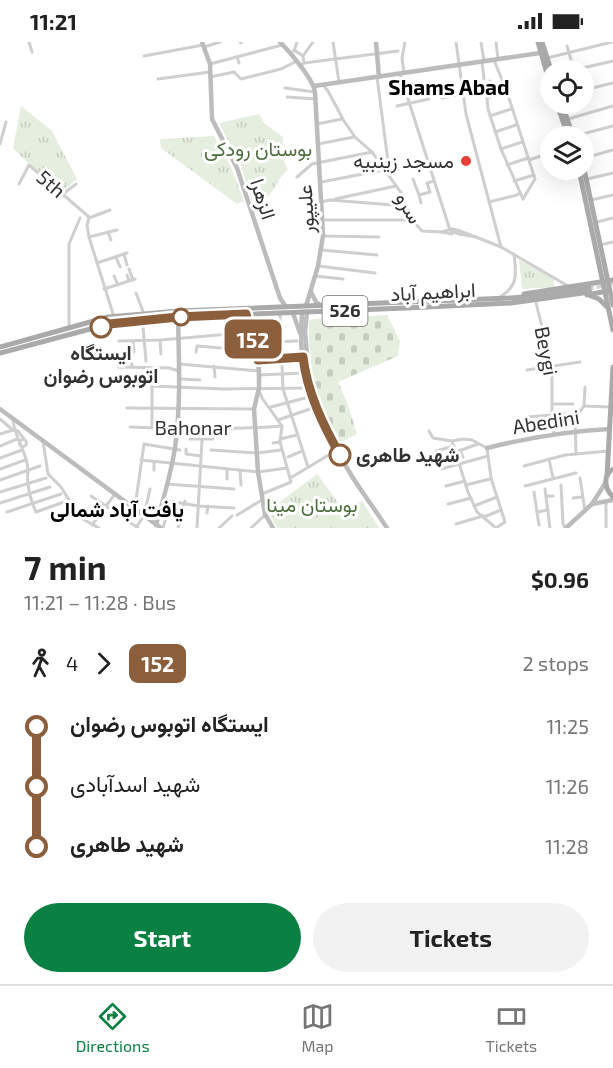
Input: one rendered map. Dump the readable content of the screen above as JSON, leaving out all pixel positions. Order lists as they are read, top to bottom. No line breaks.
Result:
{"streets":{"main road":["ابراهیم آباد","526"],"street":["5th","الزهرا","سرو","علیپور","Beygi","Abedini","Bahonar"]},"crossings":[["الزهرا","ابراهیم آباد"],["علیپور","ابراهیم آباد"],["ابراهیم آباد","Beygi"],["Beygi","Abedini"]],"districts":["Shams Abad","یافت آباد شمالی"],"parks":["بوستان رودکی","بوستان مینا"],"places":["مسجد زینبیه","ایستگاه اتوبوس رضوان","شهید طاهری"],"lines":["bus line 152"],"page":{"status":"11:21","on_map":"152","heading":["7 min","11:21 – 11:28 · Bus","$0.96"],"legs":["4","152","2 stops"],"list":[{"name":"ایستگاه اتوبوس رضوان","value":"11:25"},{"name":"شهید اسدآبادی","value":"11:26"},{"name":"شهید طاهری","value":"11:28"}],"buttons":["Start","Tickets"],"tabs":["Directions","Map","Tickets"]}}
